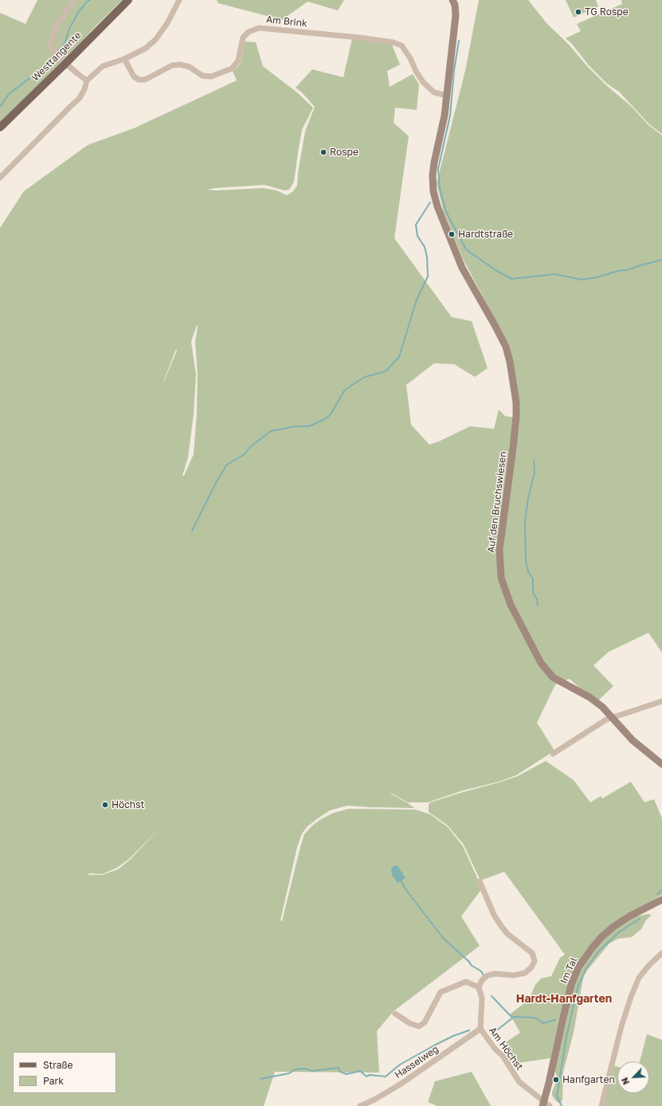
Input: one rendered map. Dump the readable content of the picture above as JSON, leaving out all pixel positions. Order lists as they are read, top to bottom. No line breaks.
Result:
{"streets":{"main road":["Westtangente"],"street":["Am Brink","Auf den Bruchswiesen","Im Tal","Am Höchst","Hasselweg"]},"crossings":[["Am Brink","Auf den Bruchswiesen"],["Im Tal","Am Höchst"],["Am Höchst","Hasselweg"]],"districts":["Hardt-Hanfgarten"],"places":["TG Rospe","Rospe","Hardtstraße","Höchst","Hanfgarten"],"legend":["Straße","Park"],"north":"bottom left"}
